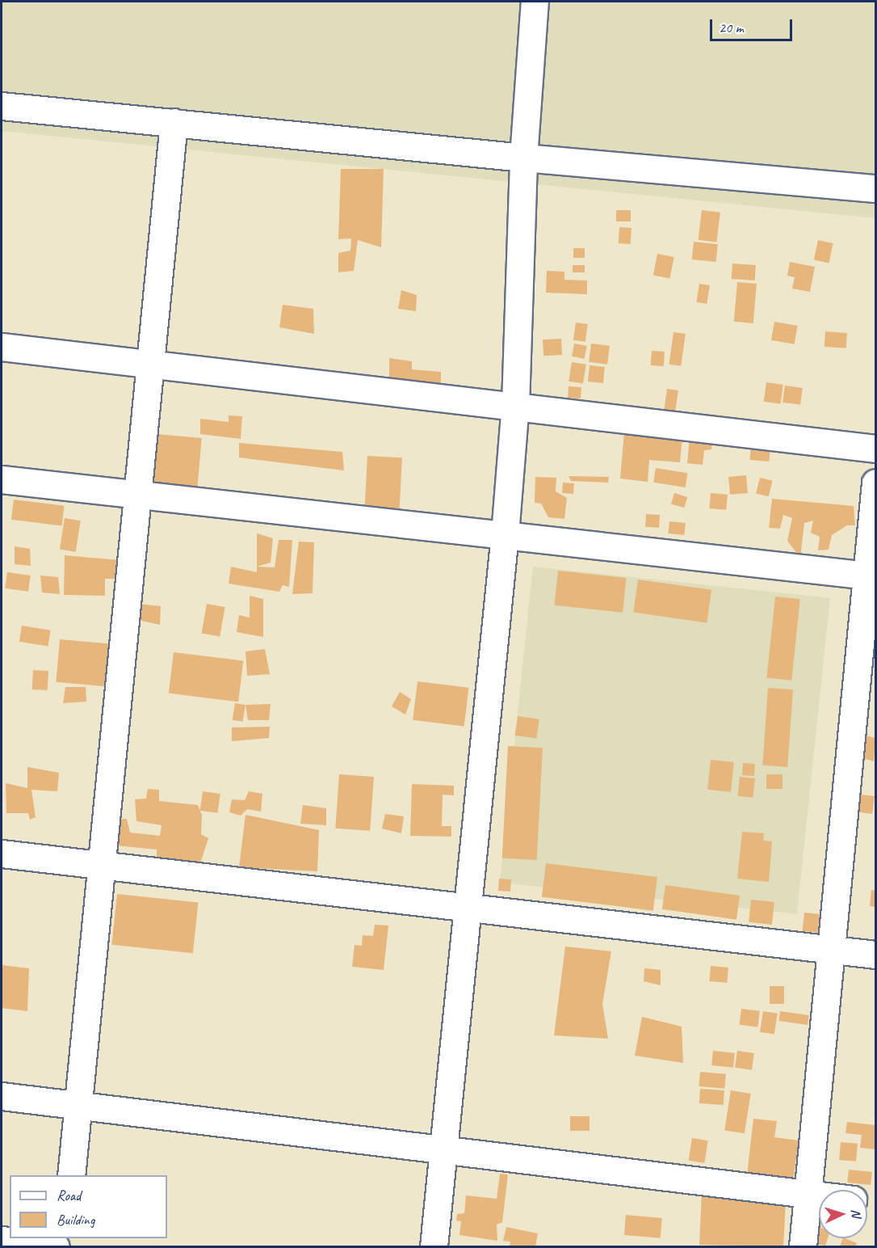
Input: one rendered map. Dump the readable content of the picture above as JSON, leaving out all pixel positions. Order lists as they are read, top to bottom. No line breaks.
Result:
{"legend":["Road","Building"],"scale_bar":"20 m","north":"right"}
